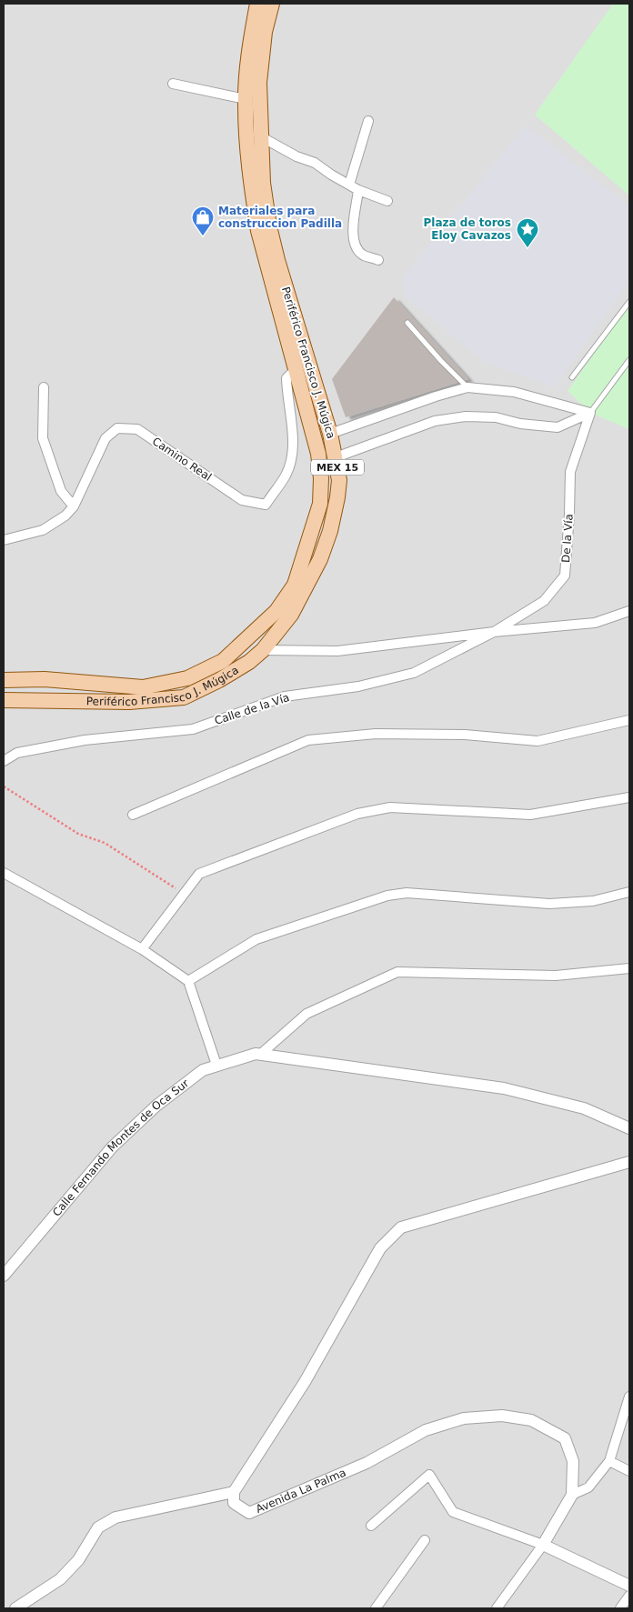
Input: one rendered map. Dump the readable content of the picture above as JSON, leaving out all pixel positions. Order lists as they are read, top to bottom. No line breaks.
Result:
{"streets":{"main road":["Periférico Francisco J. Múgica","MEX 15"],"street":["Camino Real","De la Vía","Calle de la Vía","Calle Fernando Montes de Oca Sur","Avenida La Palma"]},"crossings":[["Periférico Francisco J. Múgica","Camino Real"],["De la Vía","Calle de la Vía"]],"places":{"shop":["Materiales para construccion Padilla"],"place":["Plaza de toros Eloy Cavazos"]}}
